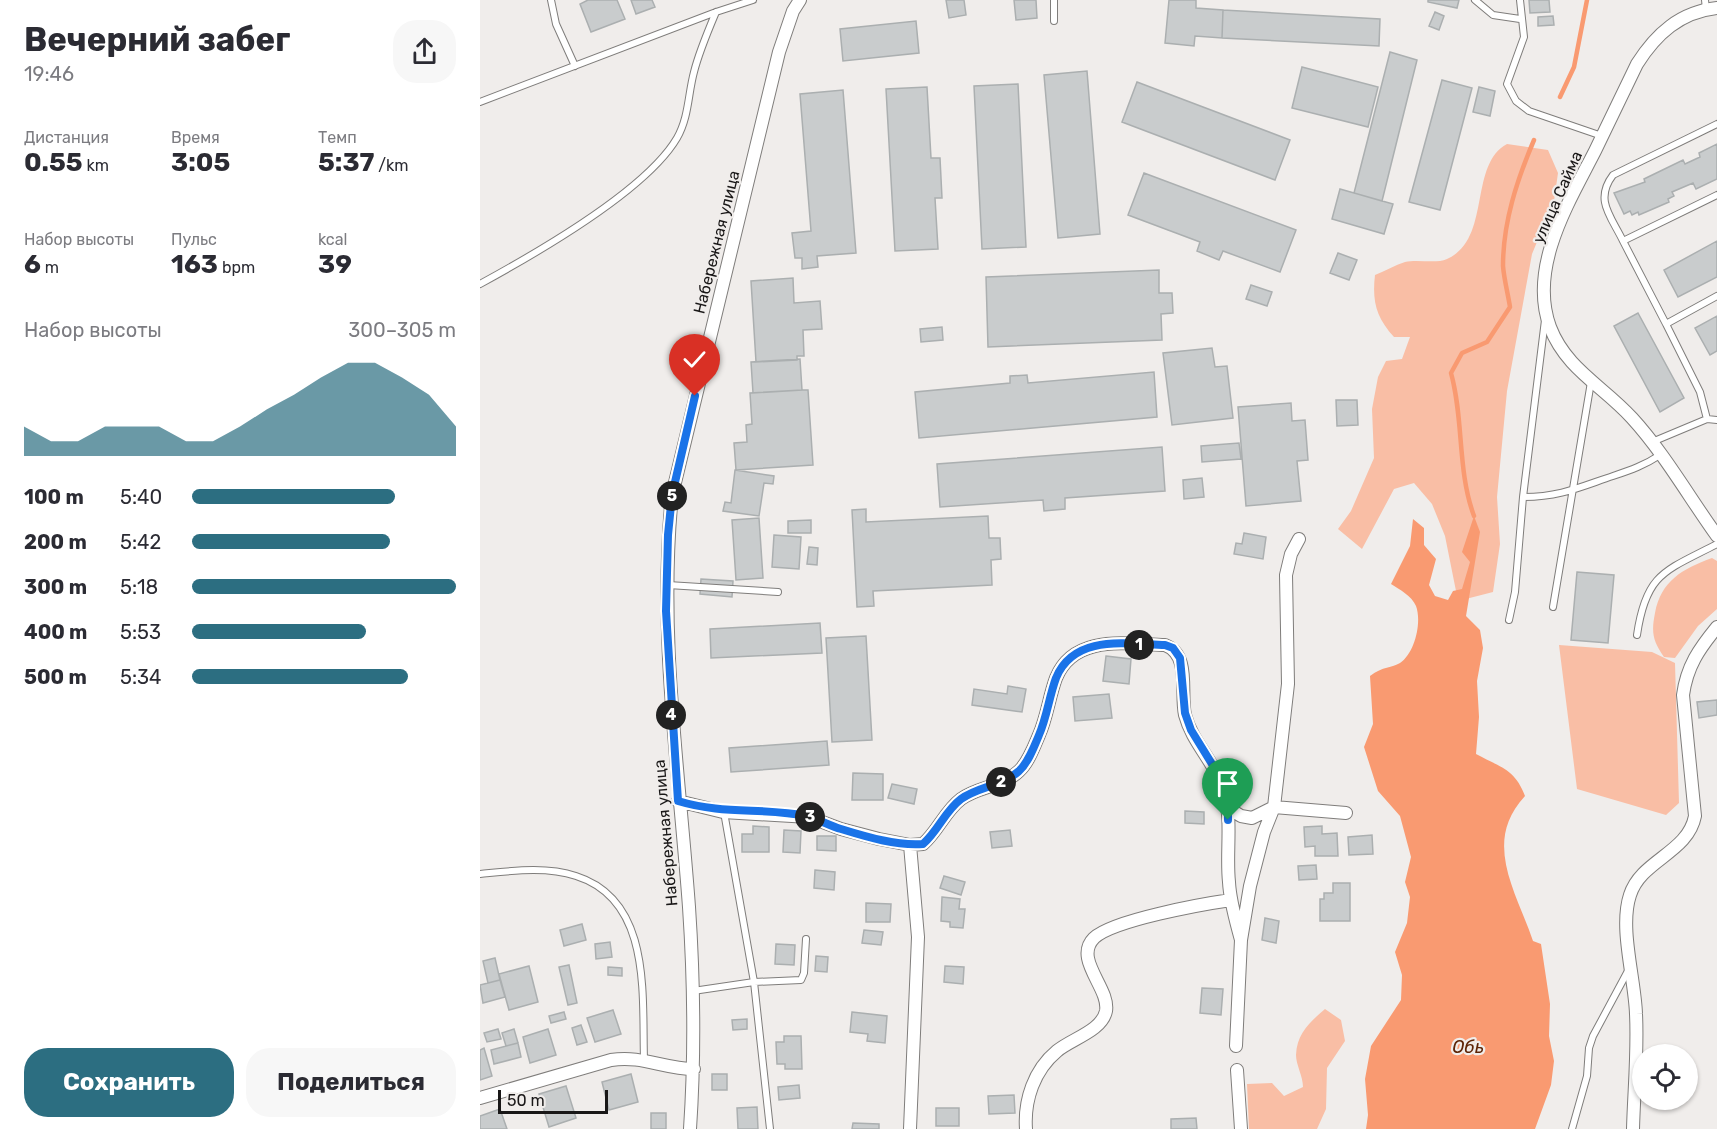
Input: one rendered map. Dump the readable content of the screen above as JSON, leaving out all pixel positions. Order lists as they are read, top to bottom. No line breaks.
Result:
{"streets":{"street":["улица Сайма","Набережная улица"]},"water":["Обь"],"scale_bar":"50 m","page":{"heading":["Вечерний забег","19:46"],"stats":[["Дистанция","0.55 km"],["Время","3:05"],["Темп","5:37 /km"],["Набор высоты","6 m"],["Пульс","163 bpm"],["kcal","39"]],"chart":["Набор высоты","300–305 m"],"list":[{"name":"100 m","note":"5:40"},{"name":"200 m","note":"5:42"},{"name":"300 m","note":"5:18"},{"name":"400 m","note":"5:53"},{"name":"500 m","note":"5:34"}],"pins":["5","1","4","2","3"],"buttons":["Сохранить","Поделиться"],"scale":"50 m"}}
